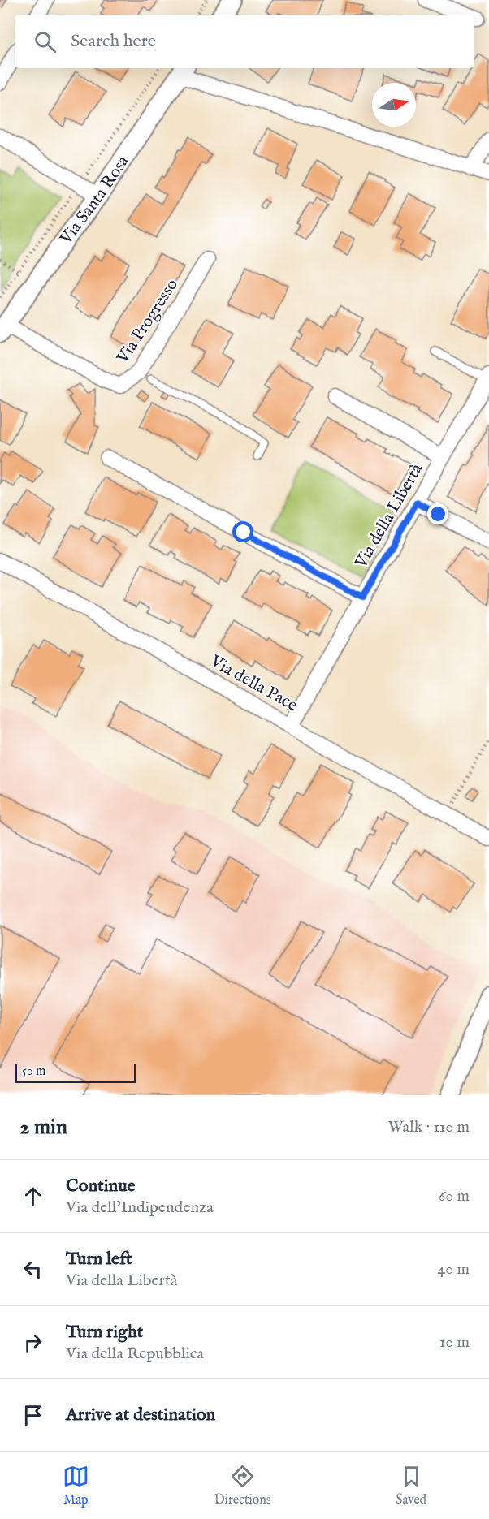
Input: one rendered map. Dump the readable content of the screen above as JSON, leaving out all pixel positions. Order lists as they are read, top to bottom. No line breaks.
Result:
{"streets":{"street":["Via Santa Rosa","Via Progresso","Via della Libertà","Via della Pace"]},"crossings":[["Via Santa Rosa","Via Progresso"],["Via della Libertà","Via della Pace"]],"scale_bar":"50 m","north":"right","page":{"search":"Search here","scale":"50 m","heading":["2 min","Walk · 110 m"],"list":[["Continue","Via dell'Indipendenza","60 m"],["Turn left","Via della Libertà","40 m"],["Turn right","Via della Repubblica","10 m"],"Arrive at destination"],"nav":["Map","Directions","Saved"]}}
